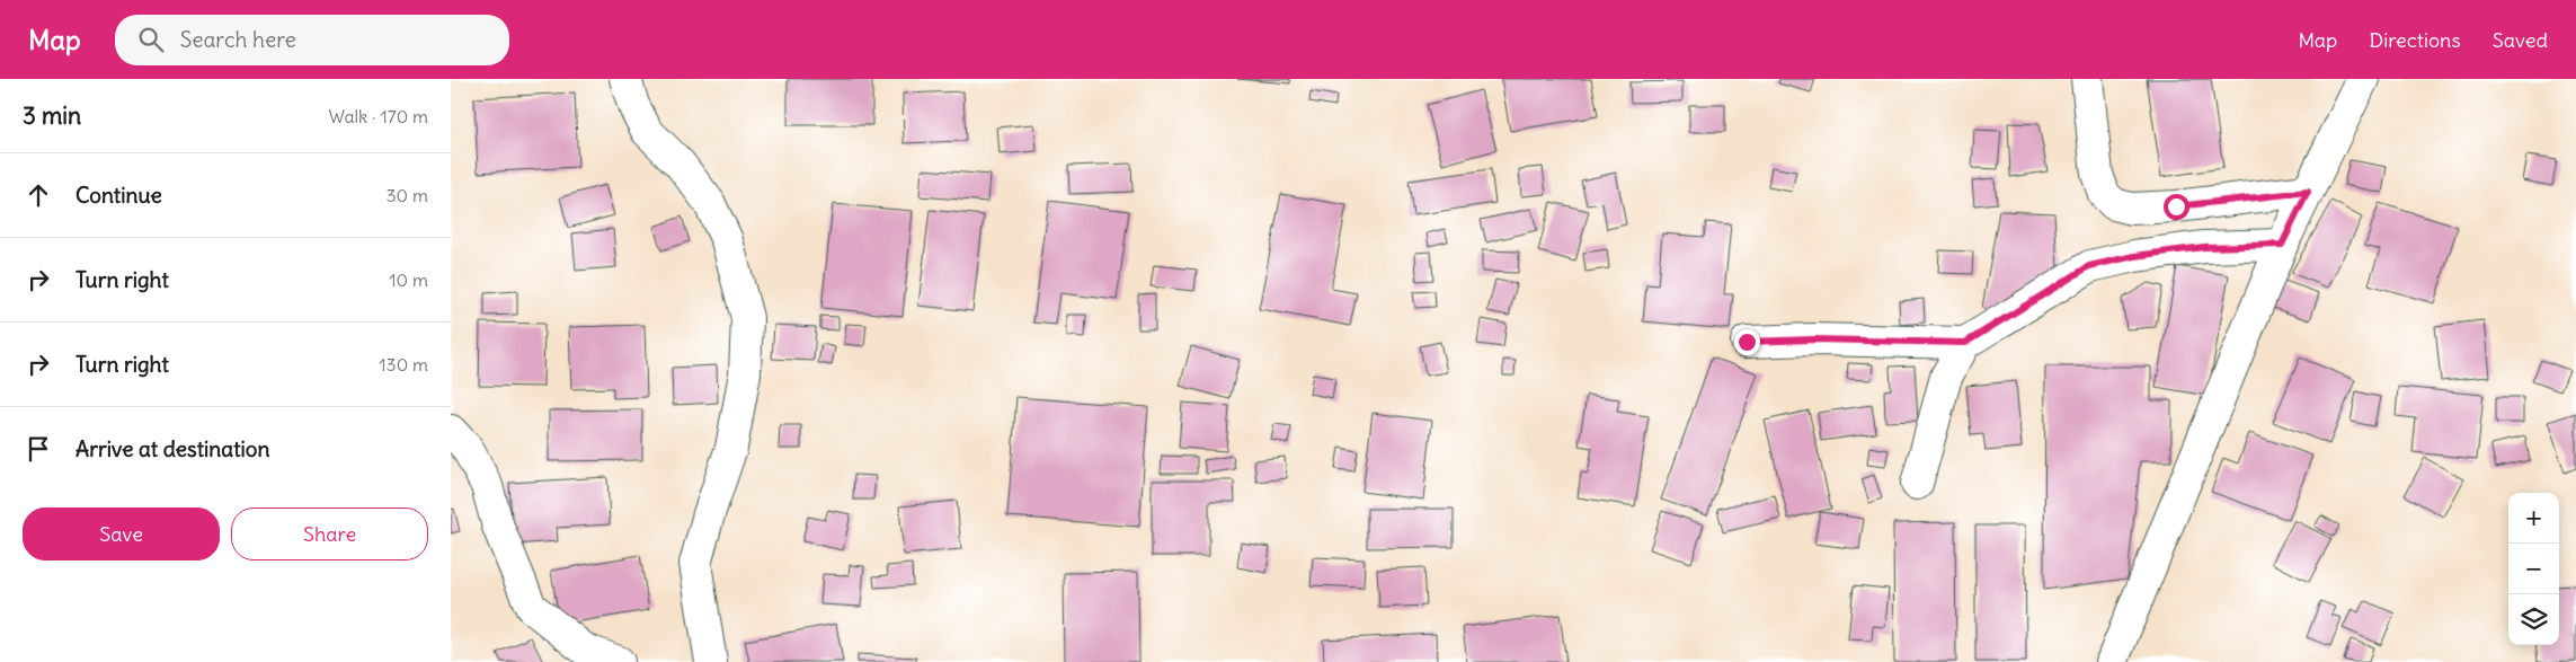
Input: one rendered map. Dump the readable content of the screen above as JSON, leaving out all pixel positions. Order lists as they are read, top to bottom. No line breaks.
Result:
{"page":{"header":"Map","search":"Search here","nav":["Map","Directions","Saved"],"heading":["3 min","Walk · 170 m"],"list":[["Continue","30 m"],["Turn right","10 m"],["Turn right","130 m"],"Arrive at destination"],"buttons":["Save","Share"],"map_buttons":["+","−"]}}
